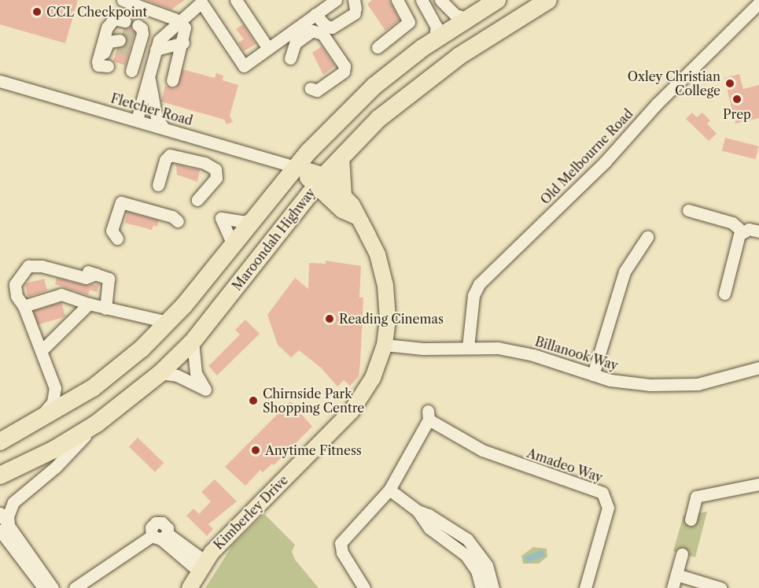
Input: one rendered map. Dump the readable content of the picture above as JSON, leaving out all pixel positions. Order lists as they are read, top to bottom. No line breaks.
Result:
{"streets":{"highway":["Maroondah Highway"],"main road":["Kimberley Drive"],"street":["Fletcher Road","Old Melbourne Road","Billanook Way","Amadeo Way"]},"crossings":[["Fletcher Road","Kimberley Drive"],["Old Melbourne Road","Billanook Way"],["Maroondah Highway","Kimberley Drive"],["Billanook Way","Kimberley Drive"]],"places":["CCL Checkpoint","Oxley Christian College","Prep","Reading Cinemas","Chirnside Park Shopping Centre","Anytime Fitness"]}
